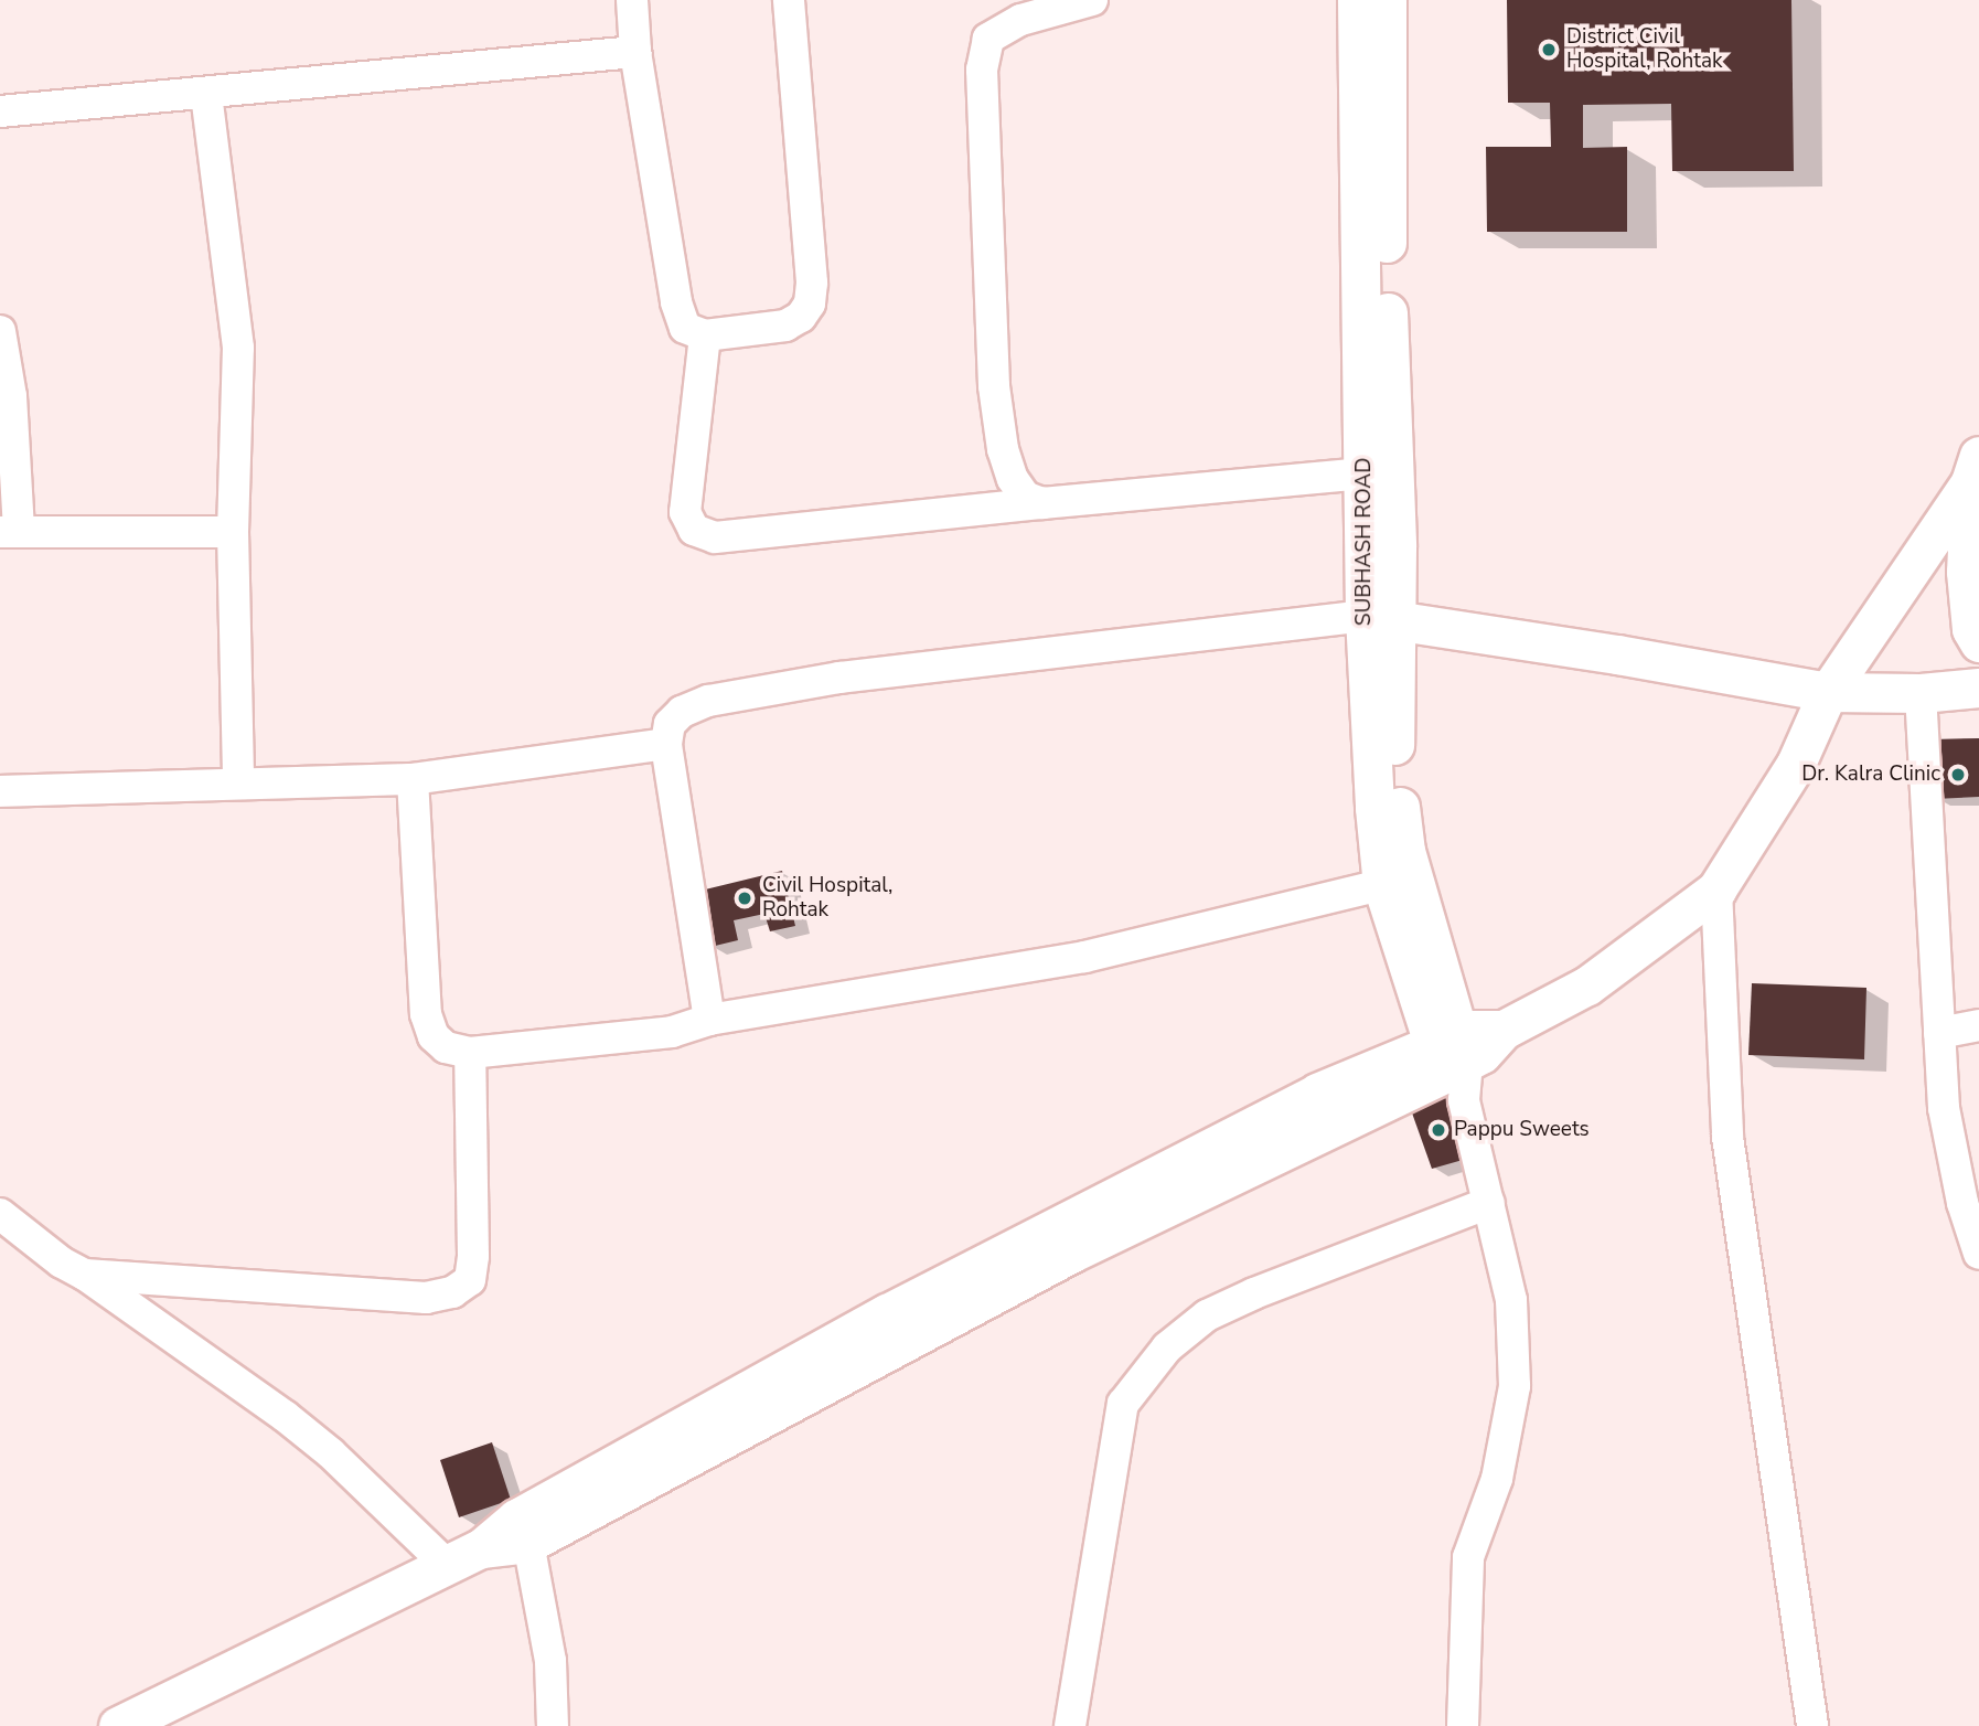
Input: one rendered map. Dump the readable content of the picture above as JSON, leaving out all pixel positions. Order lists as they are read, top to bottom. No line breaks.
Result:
{"streets":{"street":["SUBHASH ROAD"]},"places":["District Civil Hospital, Rohtak","Dr. Kalra Clinic","Civil Hospital, Rohtak","Pappu Sweets"]}
